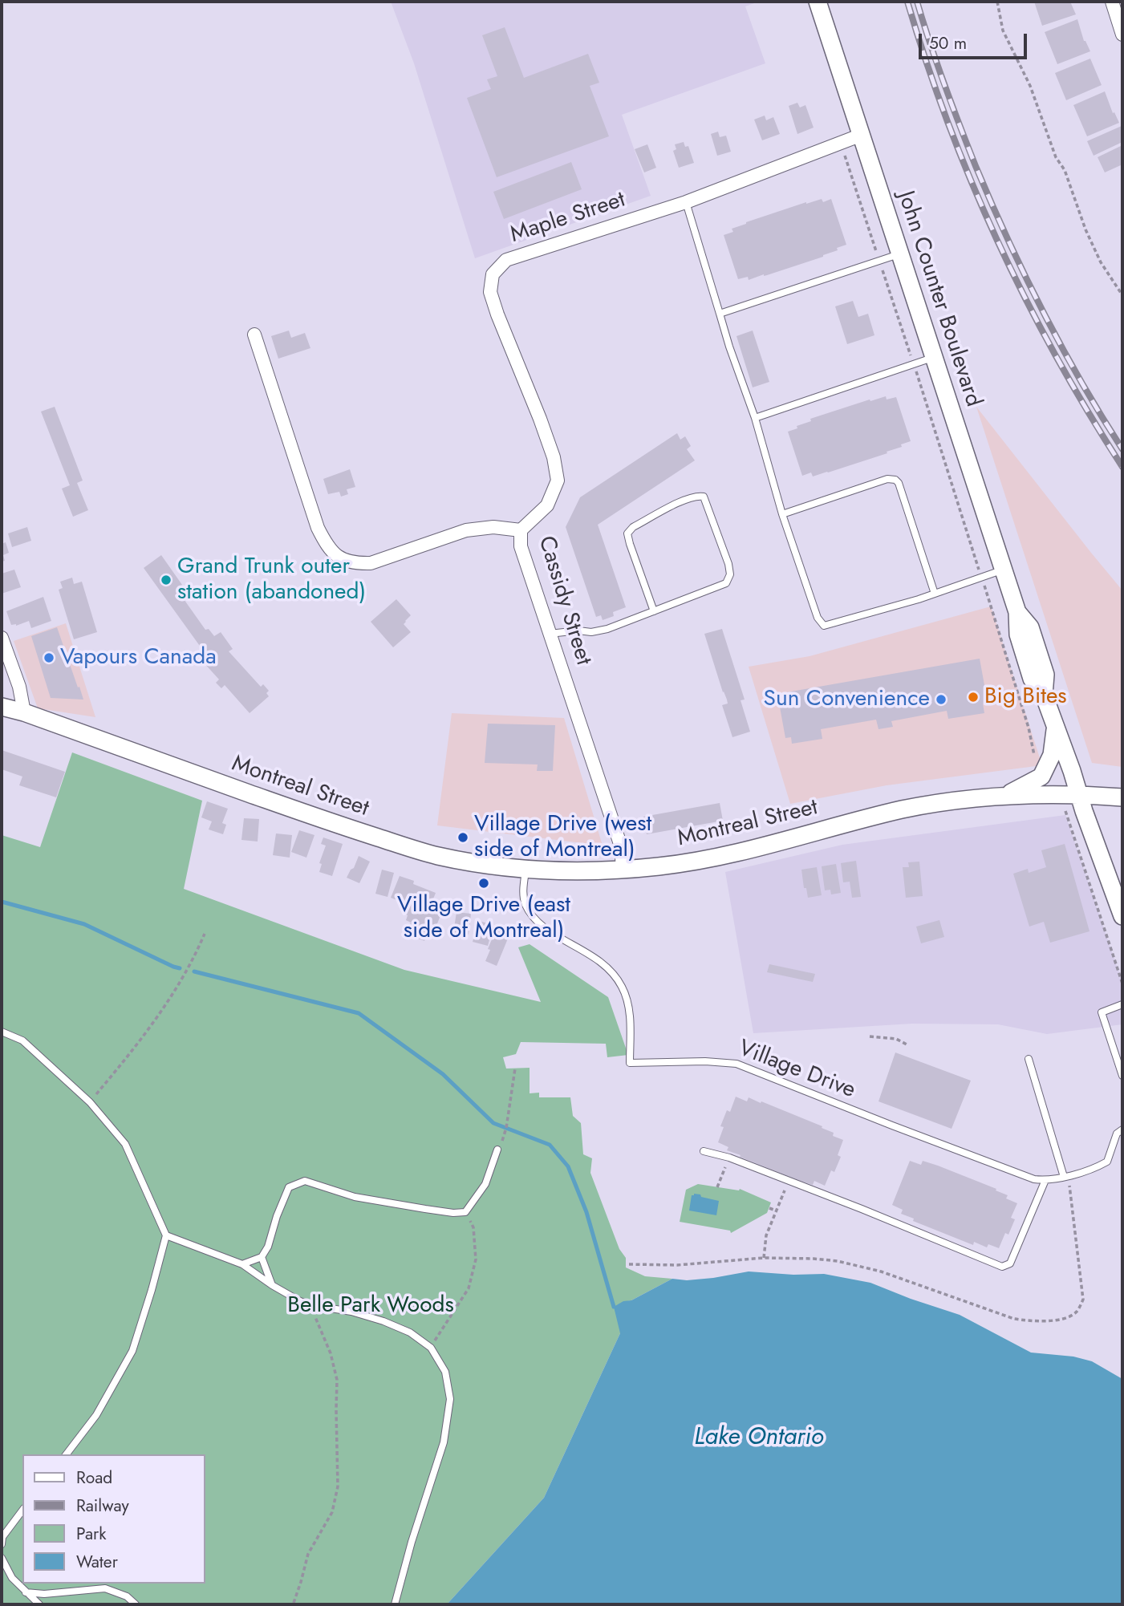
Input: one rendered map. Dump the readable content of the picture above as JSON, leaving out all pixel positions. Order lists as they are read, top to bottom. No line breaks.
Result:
{"streets":{"main road":["John Counter Boulevard","Montreal Street"],"street":["Maple Street","Cassidy Street"],"lane":["Village Drive"]},"crossings":[["Maple Street","John Counter Boulevard"],["Maple Street","Cassidy Street"],["John Counter Boulevard","Montreal Street"],["Cassidy Street","Montreal Street"],["Montreal Street","Village Drive"]],"water":["Lake Ontario"],"parks":["Belle Park Woods"],"places":["Grand Trunk outer station (abandoned)","Vapours Canada","Big Bites","Sun Convenience","Village Drive (west side of Montreal)","Village Drive (east side of Montreal)"],"legend":["Road","Railway","Park","Water"],"scale_bar":"50 m"}
